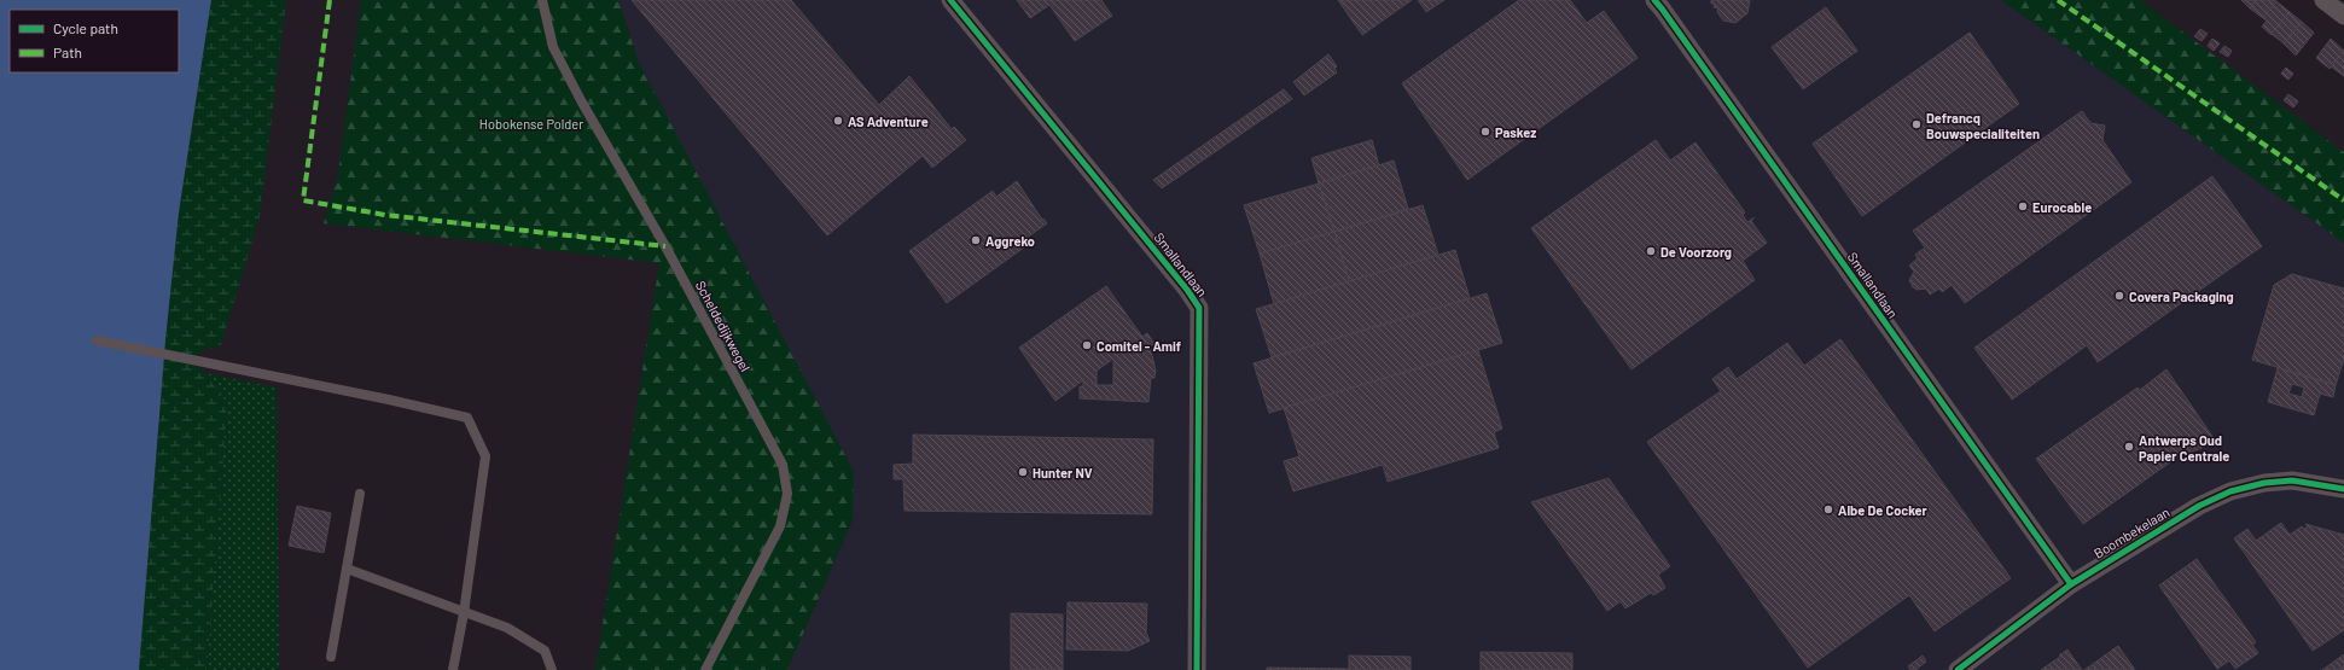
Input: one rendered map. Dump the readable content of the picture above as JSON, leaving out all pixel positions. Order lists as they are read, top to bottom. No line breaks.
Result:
{"streets":{"street":["Smallandlaan","Boombekelaan"],"lane":["Scheldedijkwegel"]},"crossings":[["Smallandlaan","Boombekelaan"]],"parks":["Hobokense Polder"],"places":["AS Adventure","Defrancq Bouwspecialiteiten","Paskez","Eurocable","Aggreko","De Voorzorg","Covera Packaging","Comitel - Amif","Antwerps Oud Papier Centrale","Hunter NV","Albe De Cocker"],"legend":["Cycle path","Path"]}
